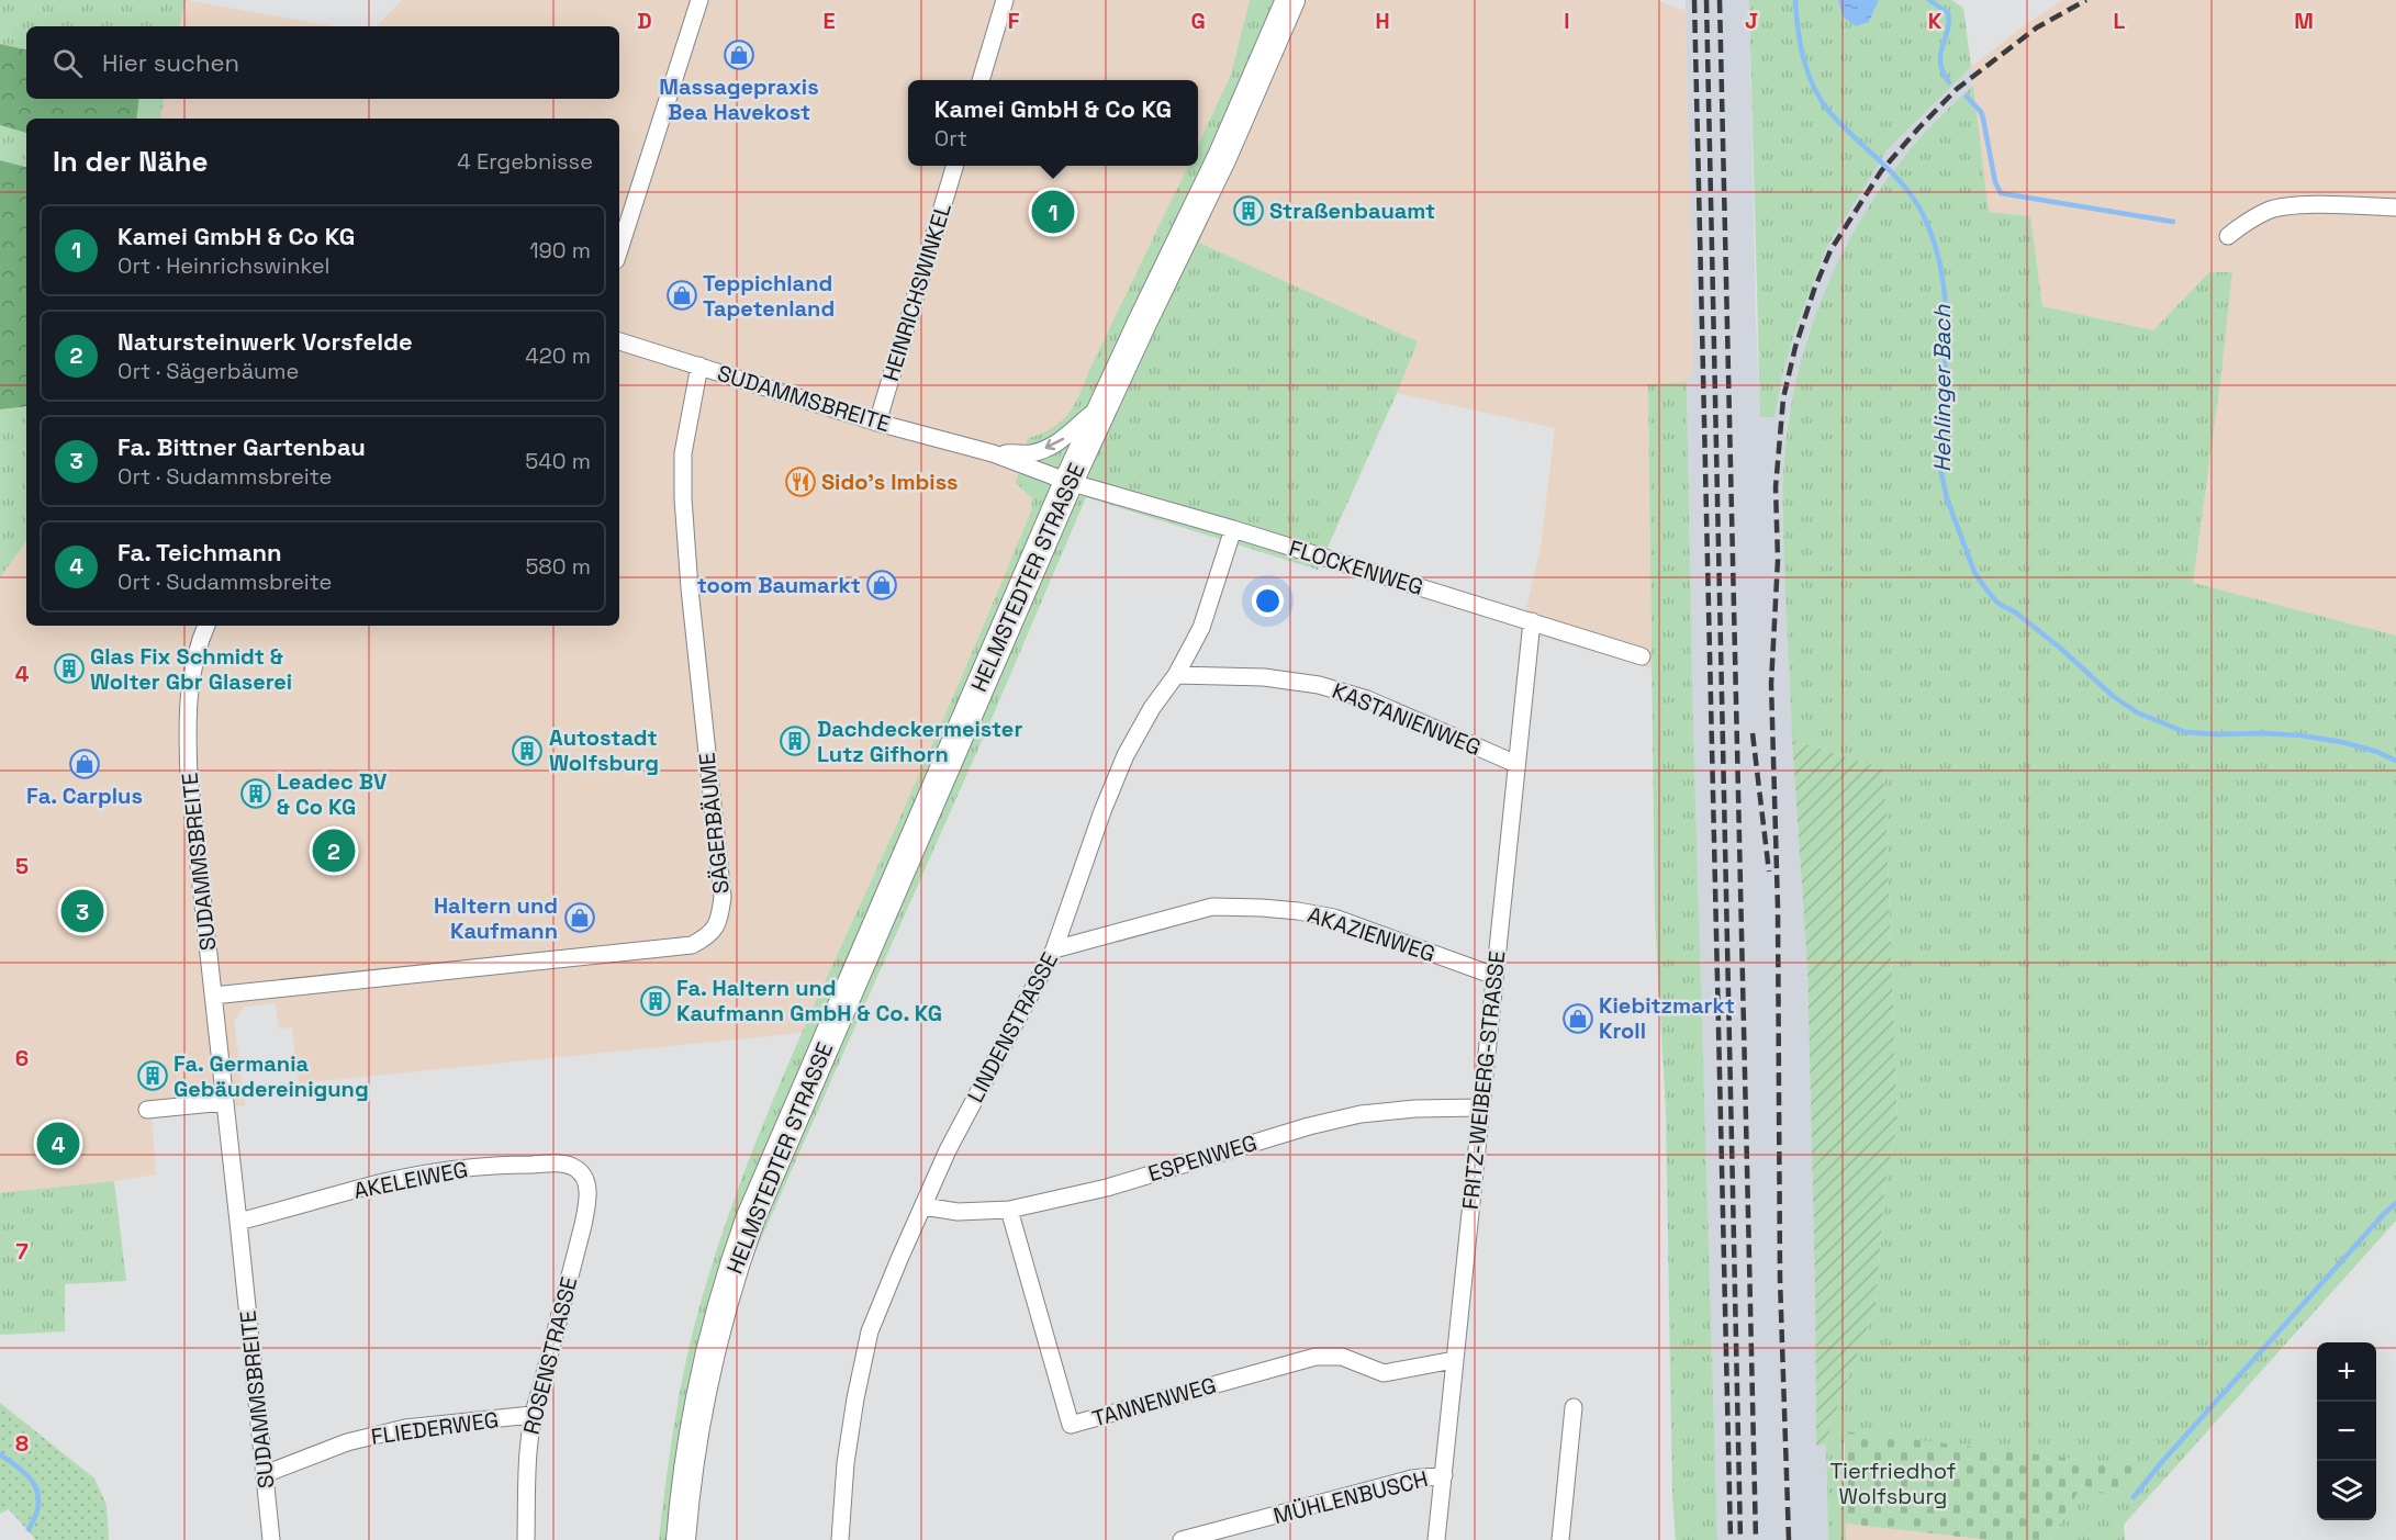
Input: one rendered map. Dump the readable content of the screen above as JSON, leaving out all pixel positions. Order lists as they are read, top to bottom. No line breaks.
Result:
{"streets":{"main road":["HELMSTEDTER STRASSE"],"street":["HEINRICHSWINKEL","SUDAMMSBREITE","FLOCKENWEG","KASTANIENWEG","SÄGERBÄUME","AKAZIENWEG","LINDENSTRASSE","FRITZ-WEIBERG-STRASSE","ESPENWEG","AKELEIWEG","ROSENSTRASSE","TANNENWEG","FLIEDERWEG","MÜHLENBUSCH"]},"crossings":[["HEINRICHSWINKEL","SUDAMMSBREITE"],["SUDAMMSBREITE","FLOCKENWEG"],["SUDAMMSBREITE","HELMSTEDTER STRASSE"],["SUDAMMSBREITE","SÄGERBÄUME"],["SUDAMMSBREITE","AKELEIWEG"],["SUDAMMSBREITE","FLIEDERWEG"],["FLOCKENWEG","HELMSTEDTER STRASSE"],["FLOCKENWEG","LINDENSTRASSE"],["FLOCKENWEG","FRITZ-WEIBERG-STRASSE"],["KASTANIENWEG","LINDENSTRASSE"],["KASTANIENWEG","FRITZ-WEIBERG-STRASSE"],["AKAZIENWEG","LINDENSTRASSE"],["AKAZIENWEG","FRITZ-WEIBERG-STRASSE"],["LINDENSTRASSE","ESPENWEG"],["FRITZ-WEIBERG-STRASSE","ESPENWEG"],["FRITZ-WEIBERG-STRASSE","TANNENWEG"],["FRITZ-WEIBERG-STRASSE","MÜHLENBUSCH"],["ESPENWEG","TANNENWEG"],["AKELEIWEG","ROSENSTRASSE"],["ROSENSTRASSE","FLIEDERWEG"]],"water":["Hehlinger Bach"],"parks":["Tierfriedhof Wolfsburg"],"places":{"shop":["Massagepraxis Bea Havekost","Teppichland Tapetenland","toom Baumarkt","Fa. Carplus","Haltern und Kaufmann","Kiebitzmarkt Kroll"],"building":["Straßenbauamt","Glas Fix Schmidt & Wolter Gbr Glaserei","Dachdeckermeister Lutz Gifhorn","Autostadt Wolfsburg","Leadec BV & Co KG","Fa. Haltern und Kaufmann GmbH & Co. KG","Fa. Germania Gebäudereinigung"],"restaurant":["Sido's Imbiss"]},"page":{"search":"Hier suchen","popup":["Kamei GmbH & Co KG","Ort"],"heading":["In der Nähe","4 Ergebnisse"],"pins":["1","2","3","4"],"list":[{"mark":"1","name":"Kamei GmbH & Co KG","note":"Ort · Heinrichswinkel","value":"190 m"},{"mark":"2","name":"Natursteinwerk Vorsfelde","note":"Ort · Sägerbäume","value":"420 m"},{"mark":"3","name":"Fa. Bittner Gartenbau","note":"Ort · Sudammsbreite","value":"540 m"},{"mark":"4","name":"Fa. Teichmann","note":"Ort · Sudammsbreite","value":"580 m"}],"map_buttons":["+","−"]},"grid":{"columns":["D","E","F","G","H","I","J","K","L","M"],"rows":["4","5","6","7","8"]}}
